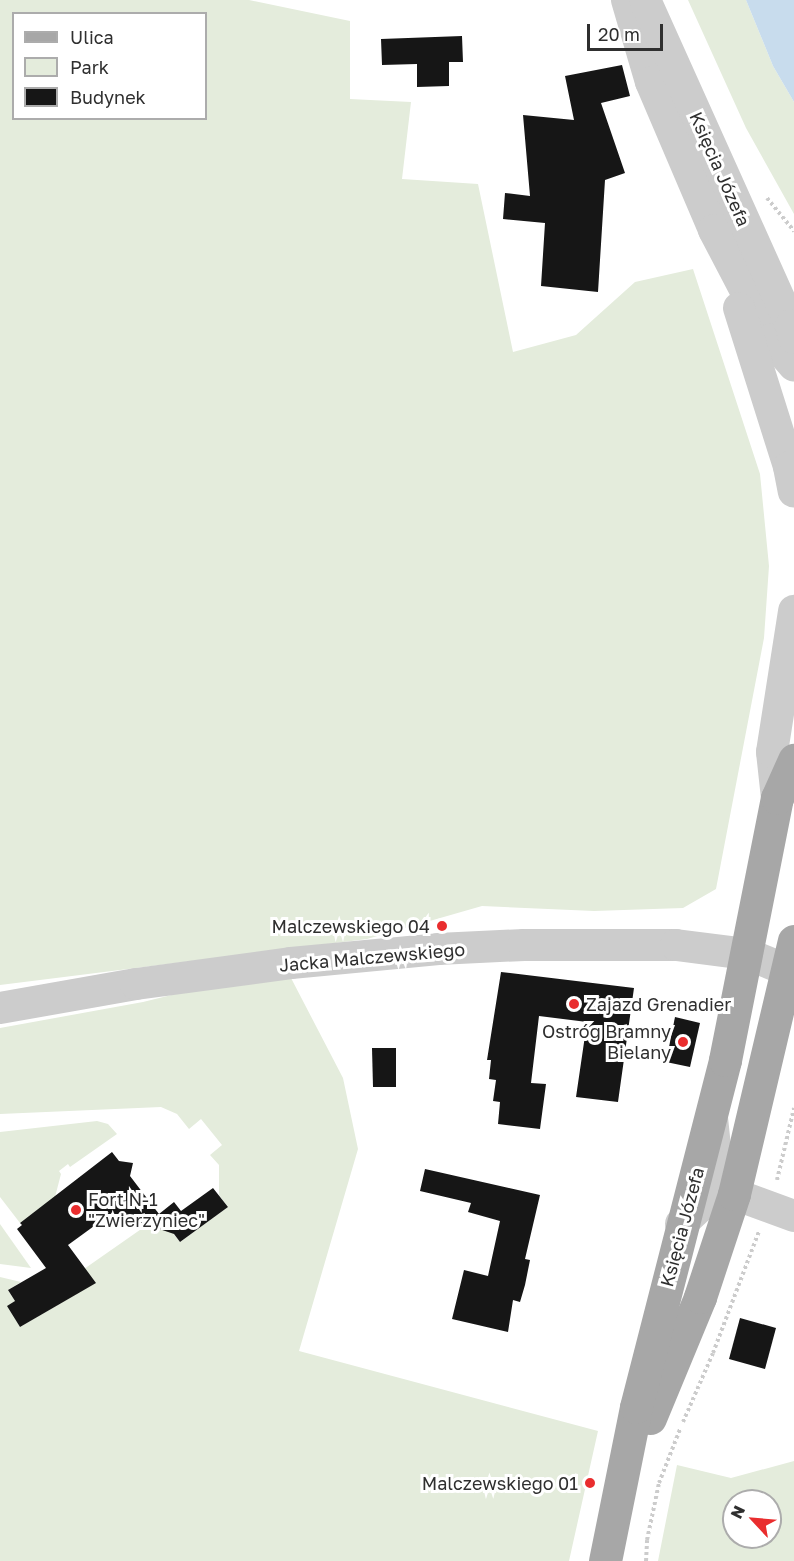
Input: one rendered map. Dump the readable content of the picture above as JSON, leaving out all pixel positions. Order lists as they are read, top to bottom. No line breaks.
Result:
{"streets":{"main road":["Księcia Józefa"],"street":["Jacka Malczewskiego"]},"crossings":[["Księcia Józefa","Jacka Malczewskiego"]],"places":["Malczewskiego 04","Zajazd Grenadier","Ostróg Bramny Bielany","Fort N-1 \"Zwierzyniec\"","Malczewskiego 01"],"legend":["Ulica","Park","Budynek"],"scale_bar":"20 m","north":"top left"}
